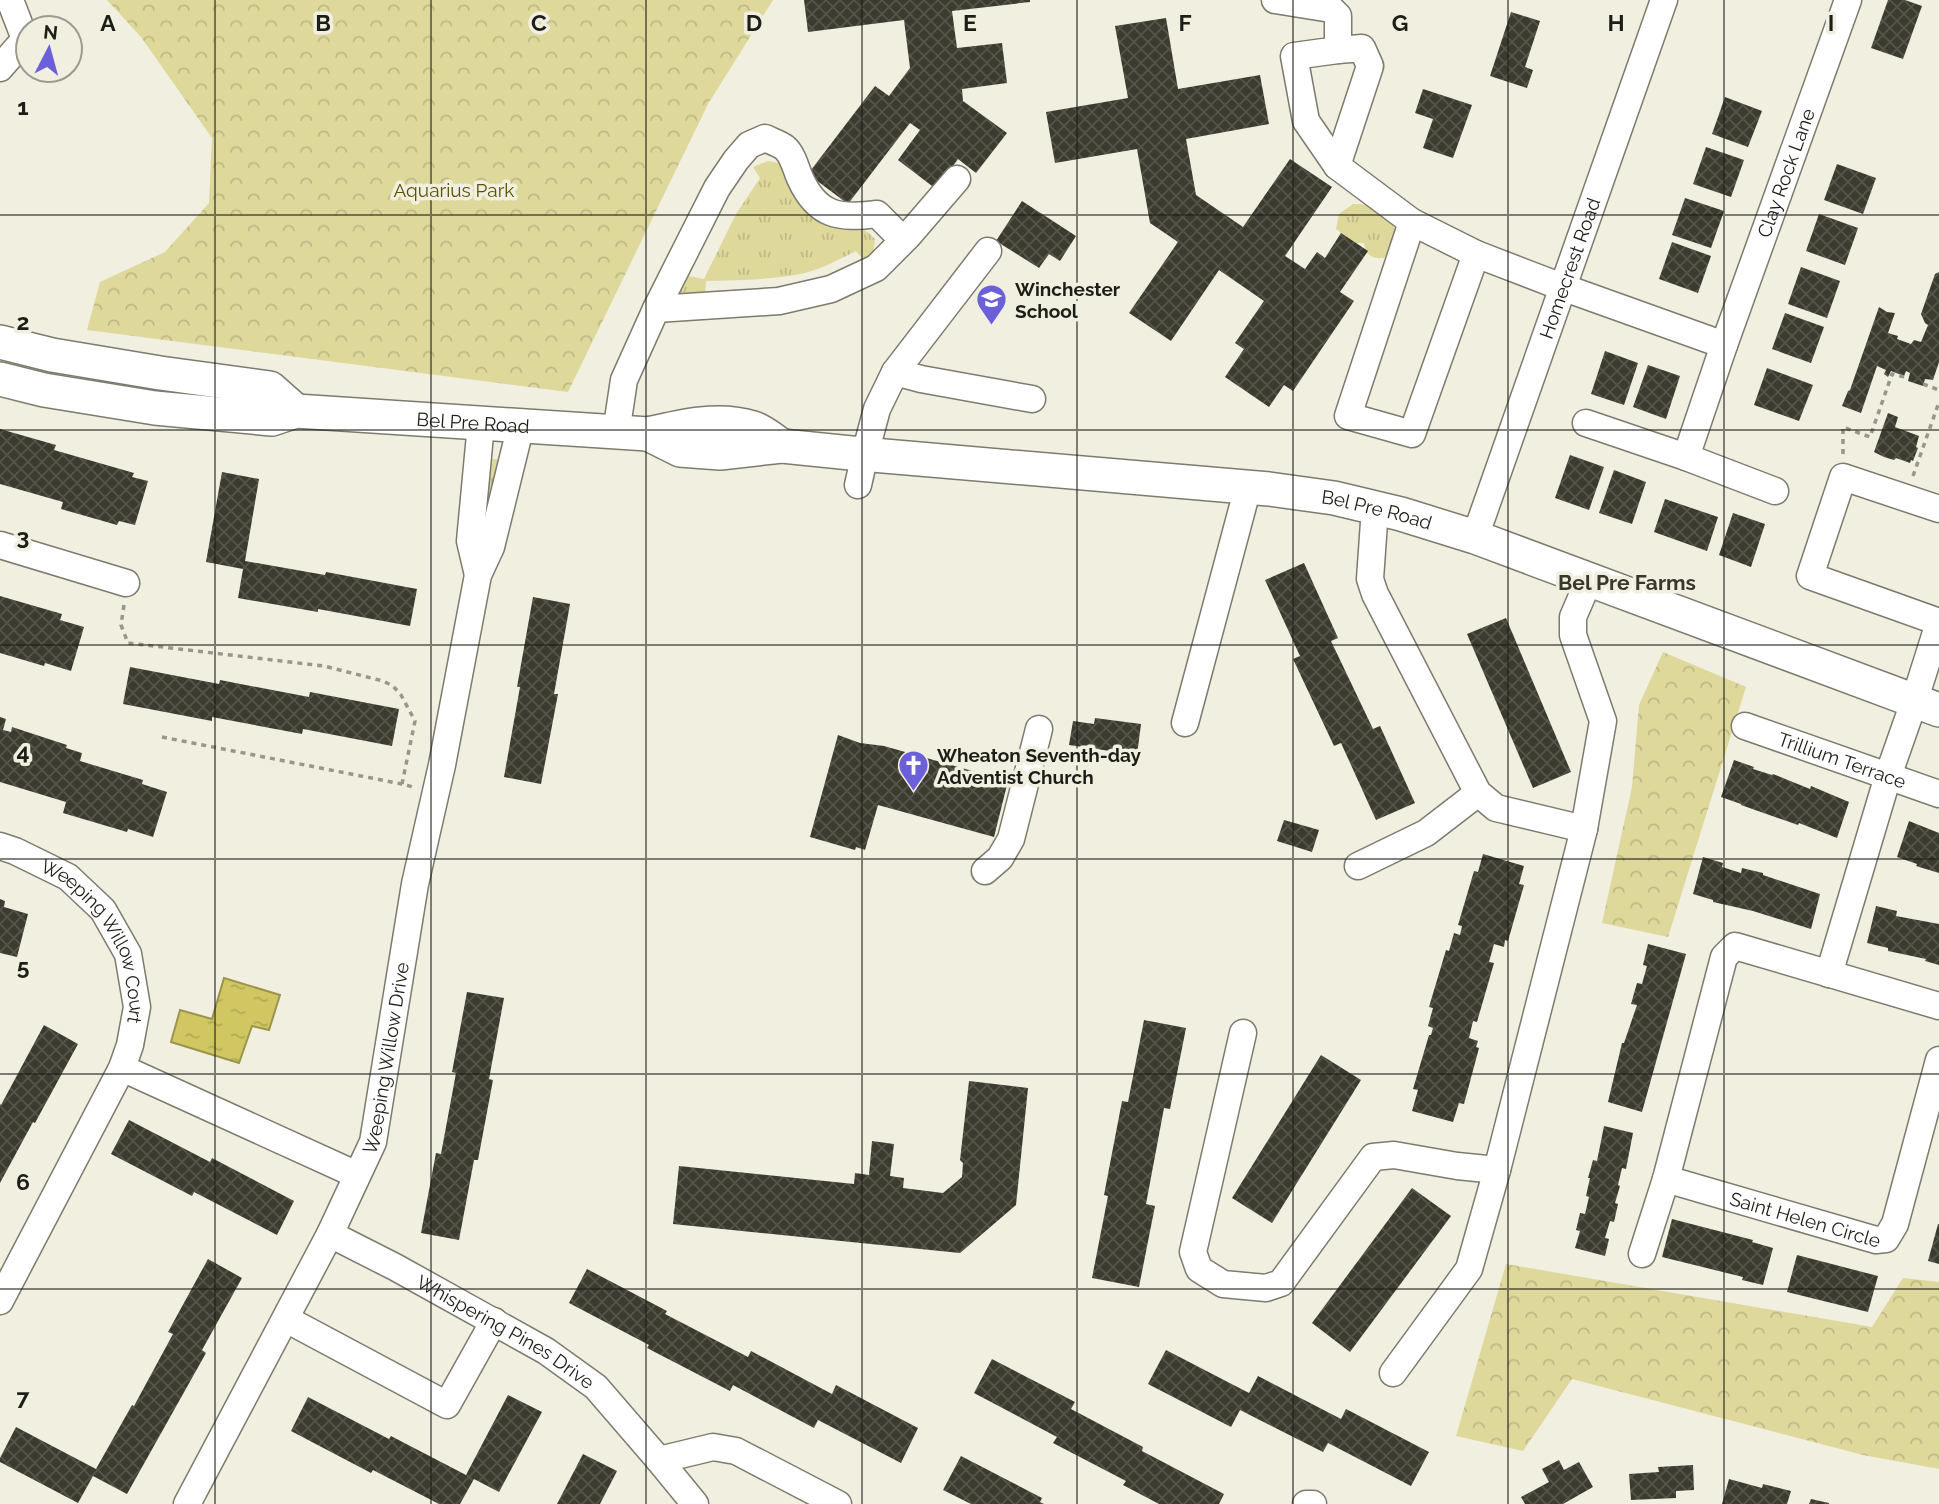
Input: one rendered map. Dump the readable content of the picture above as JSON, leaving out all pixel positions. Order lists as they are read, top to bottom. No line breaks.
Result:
{"streets":{"main road":["Bel Pre Road"],"street":["Clay Rock Lane","Homecrest Road","Trillium Terrace","Weeping Willow Court","Weeping Willow Drive","Saint Helen Circle","Whispering Pines Drive"]},"crossings":[["Homecrest Road","Bel Pre Road"],["Bel Pre Road","Weeping Willow Drive"],["Weeping Willow Drive","Whispering Pines Drive"]],"districts":["Bel Pre Farms"],"parks":["Aquarius Park"],"places":{"school or university":["Winchester School"],"church":["Wheaton Seventh-day Adventist Church"]},"north":"top","grid":{"columns":["A","B","C","D","E","F","G","H","I"],"rows":["1","2","3","4","5","6","7"]}}
